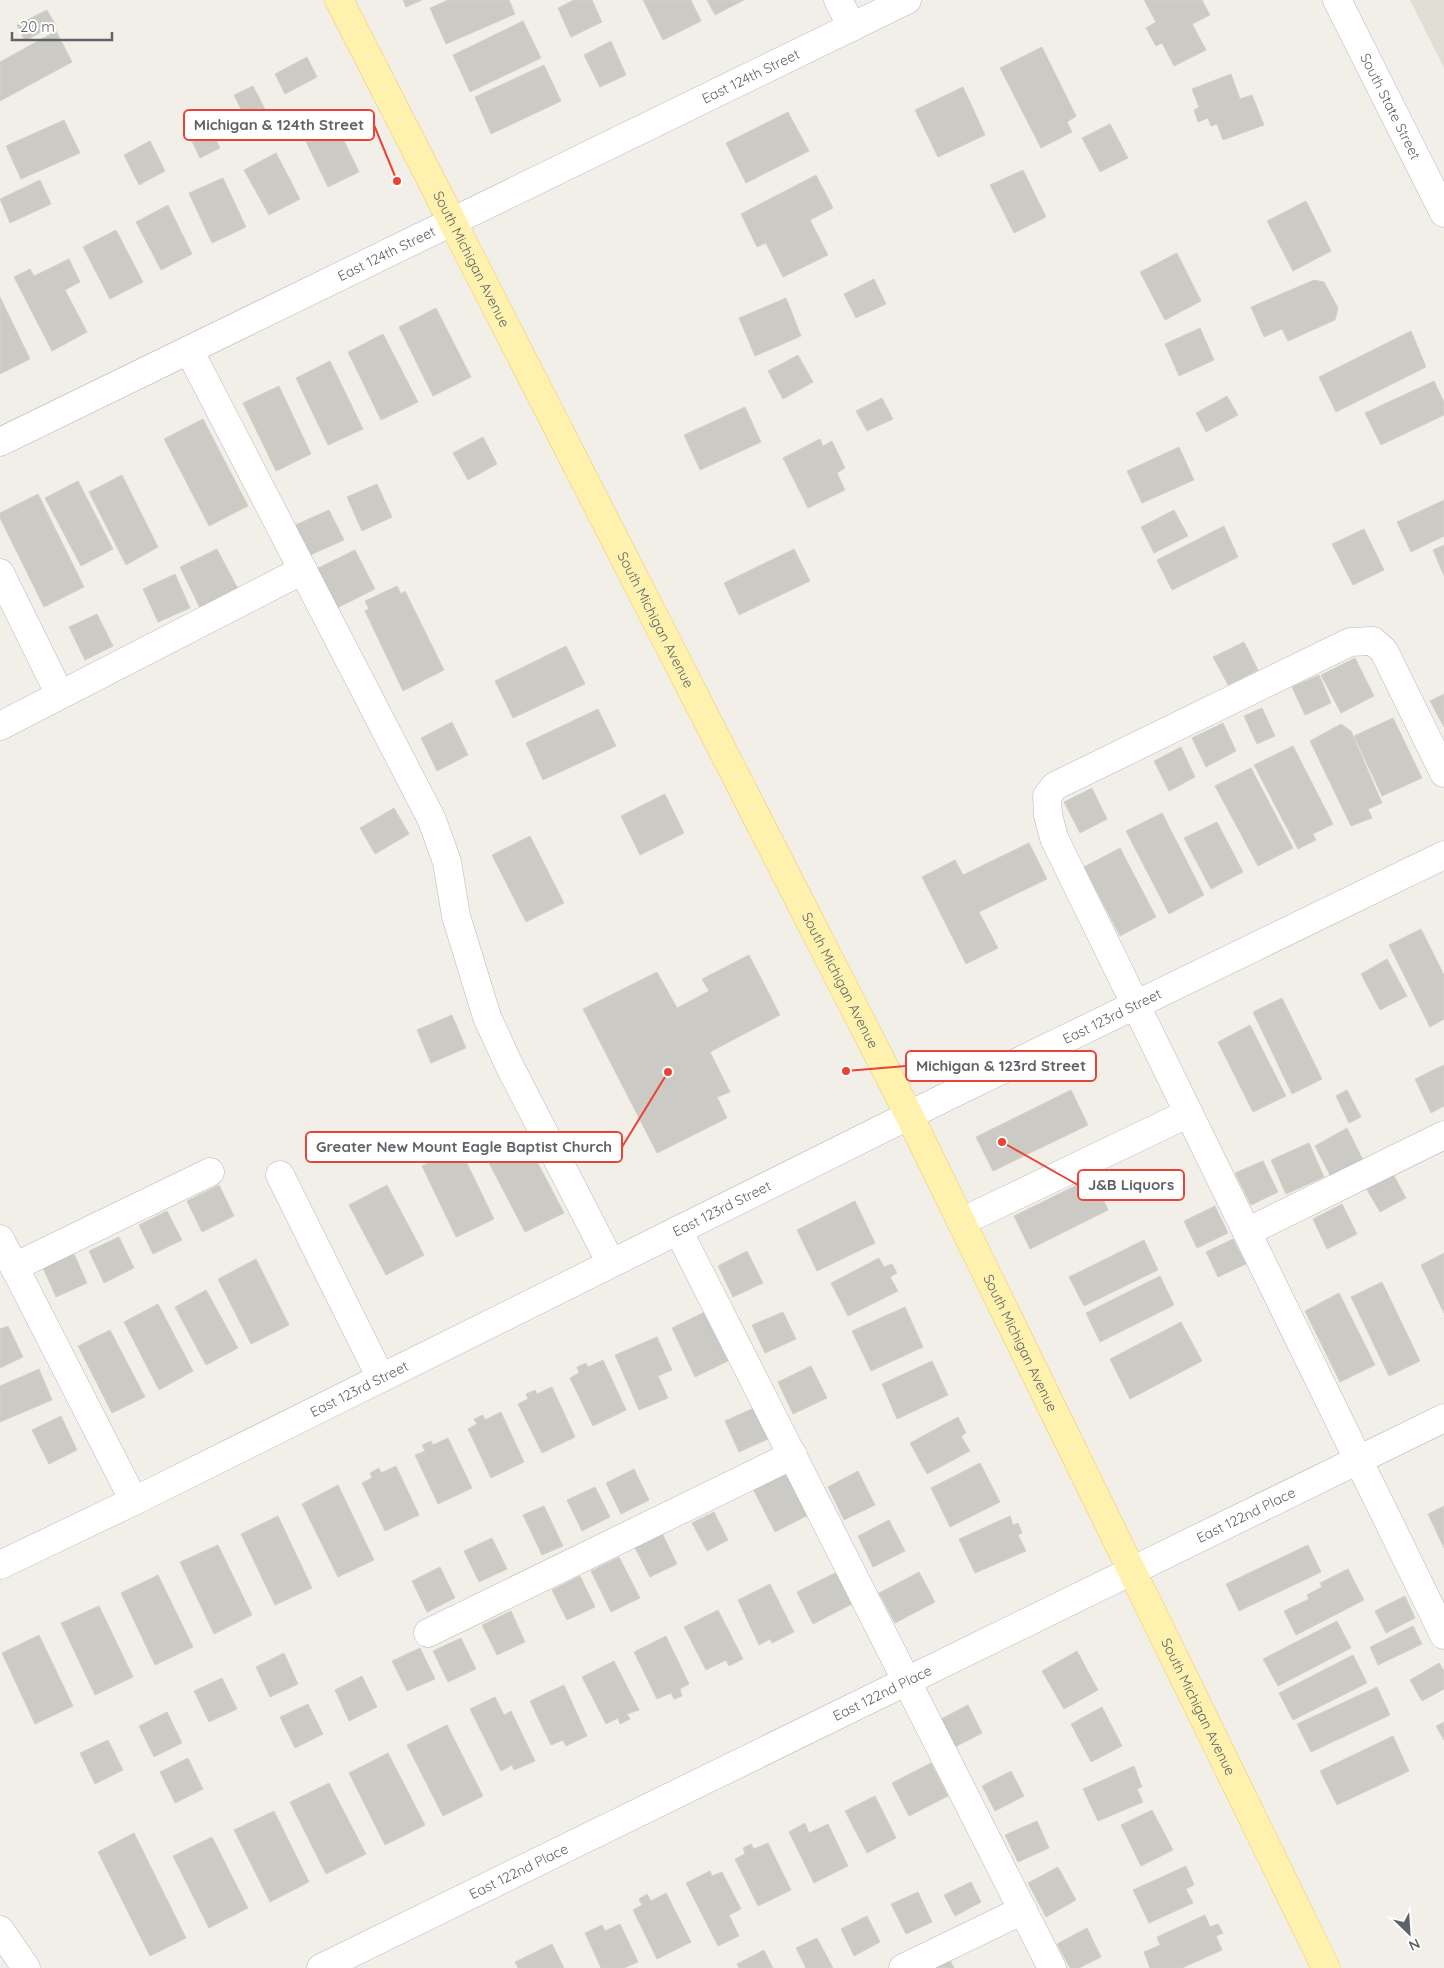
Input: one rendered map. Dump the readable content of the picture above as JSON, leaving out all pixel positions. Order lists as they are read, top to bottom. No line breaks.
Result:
{"streets":{"main road":["South Michigan Avenue"],"street":["East 124th Street","South State Street","East 123rd Street","East 122nd Place"]},"crossings":[["East 124th Street","South Michigan Avenue"],["South Michigan Avenue","East 123rd Street"],["South Michigan Avenue","East 122nd Place"]],"places":["Michigan & 124th Street","Michigan & 123rd Street","Greater New Mount Eagle Baptist Church","J&B Liquors"],"scale_bar":"20 m","north":"bottom right"}
